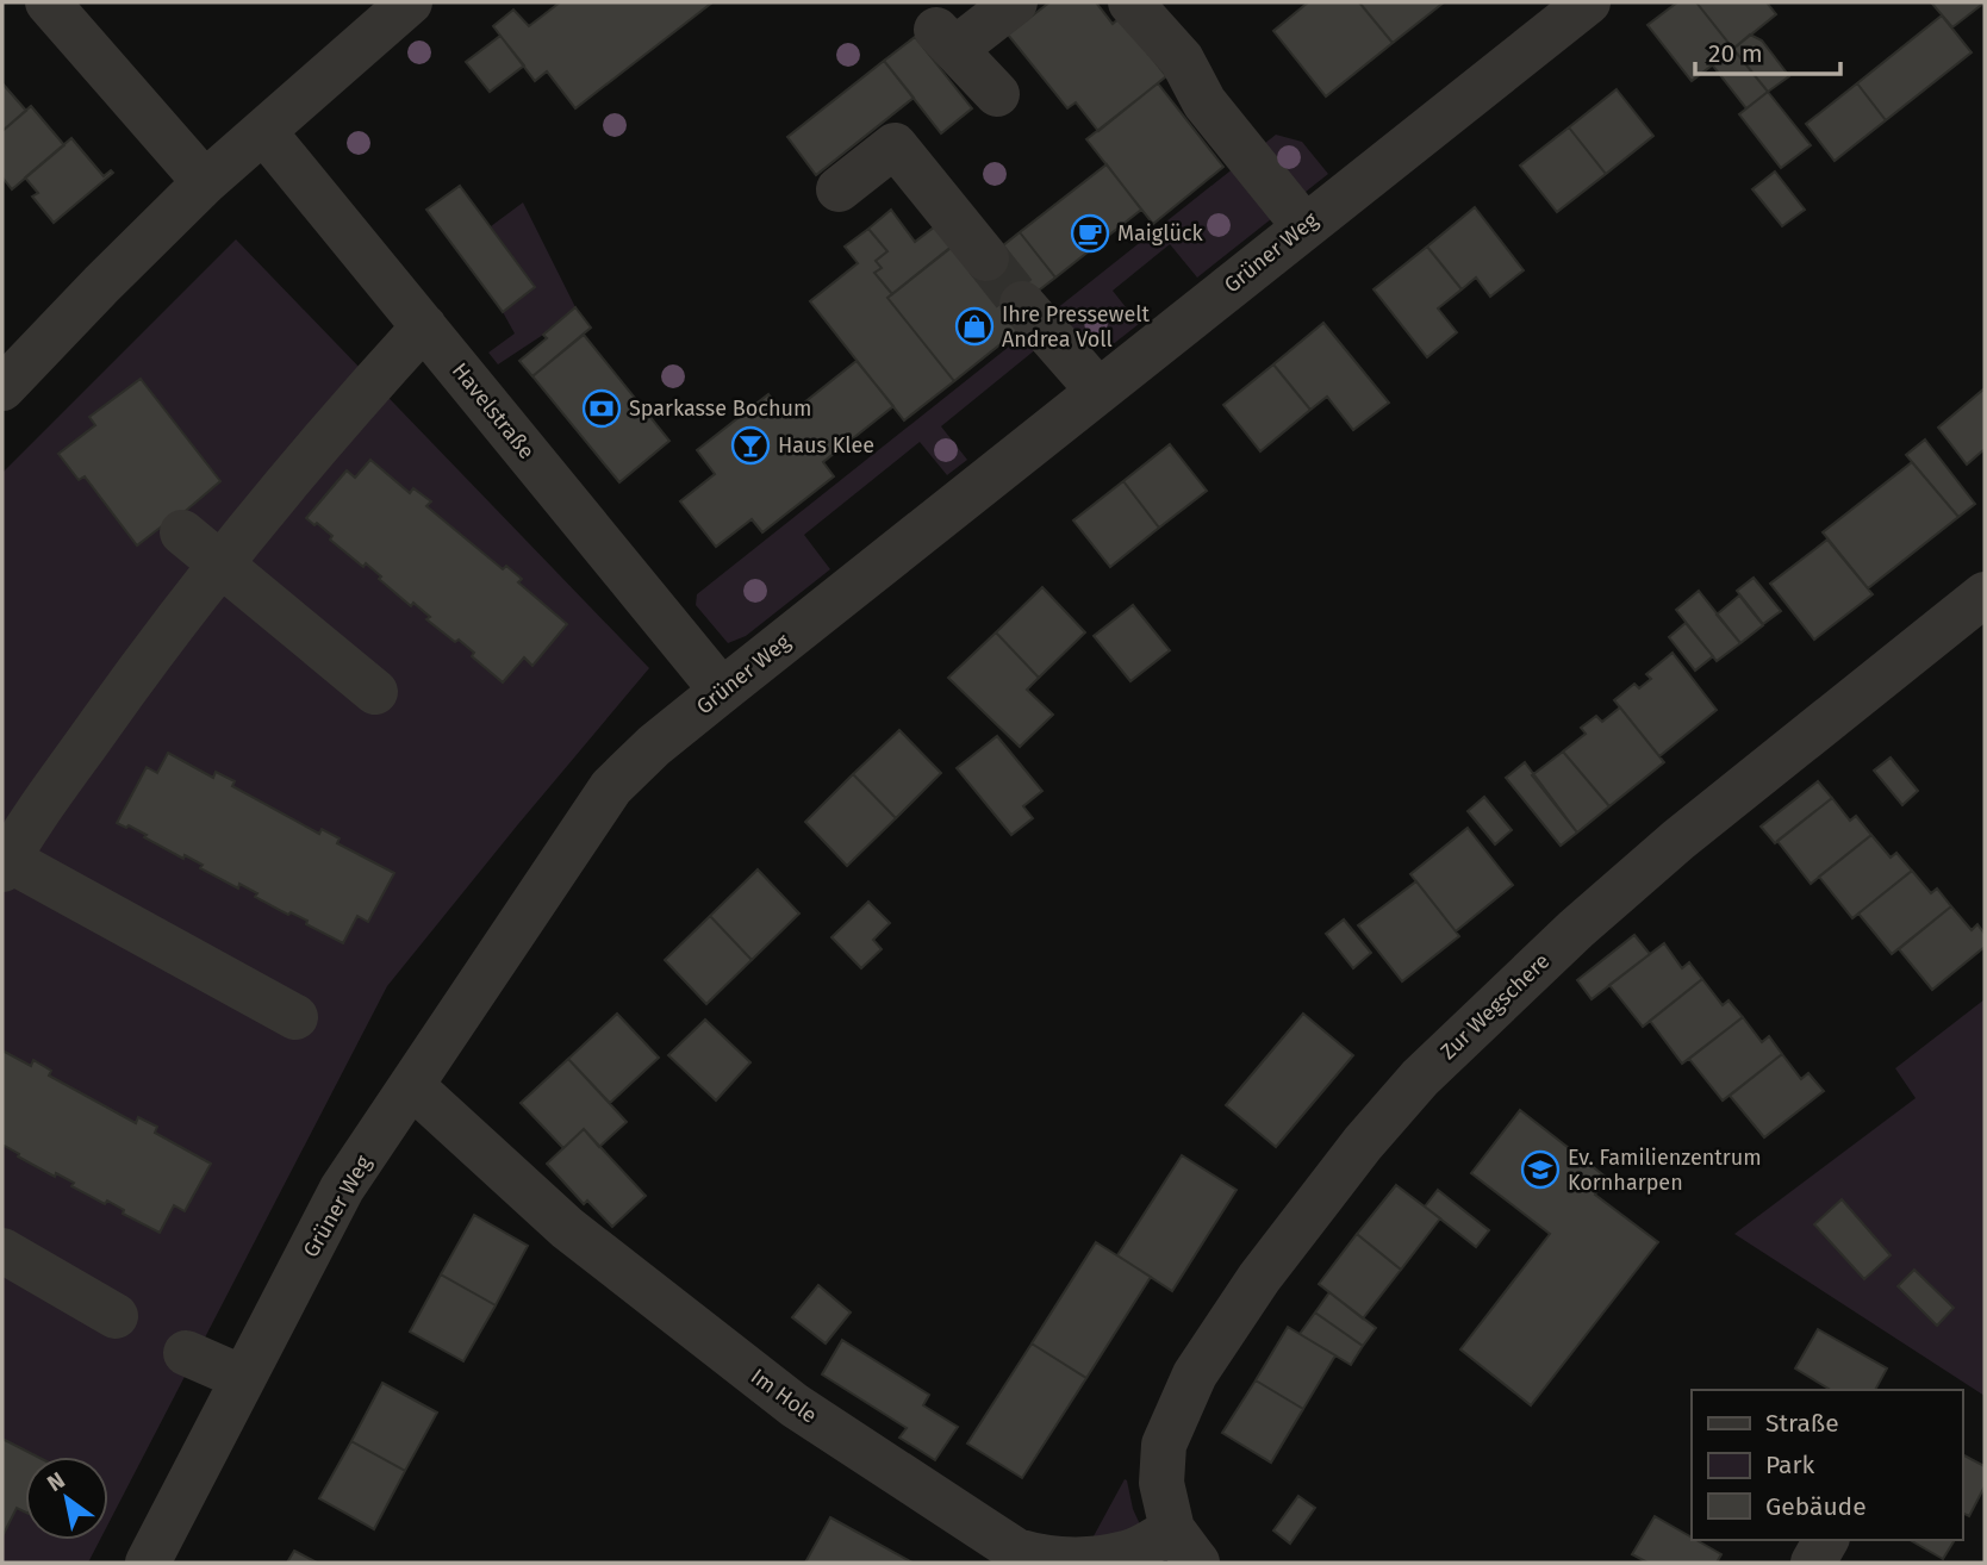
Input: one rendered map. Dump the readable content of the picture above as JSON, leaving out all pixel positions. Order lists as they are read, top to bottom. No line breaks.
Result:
{"streets":{"street":["Grüner Weg","Havelstraße","Zur Wegschere","Im Hole"]},"crossings":[["Grüner Weg","Havelstraße"],["Grüner Weg","Im Hole"],["Zur Wegschere","Im Hole"]],"places":{"cafe":["Maiglück"],"shop":["Ihre Pressewelt Andrea Voll"],"bank":["Sparkasse Bochum"],"bar":["Haus Klee"],"school or university":["Ev. Familienzentrum Kornharpen"]},"legend":["Straße","Park","Gebäude"],"scale_bar":"20 m","north":"top left"}
